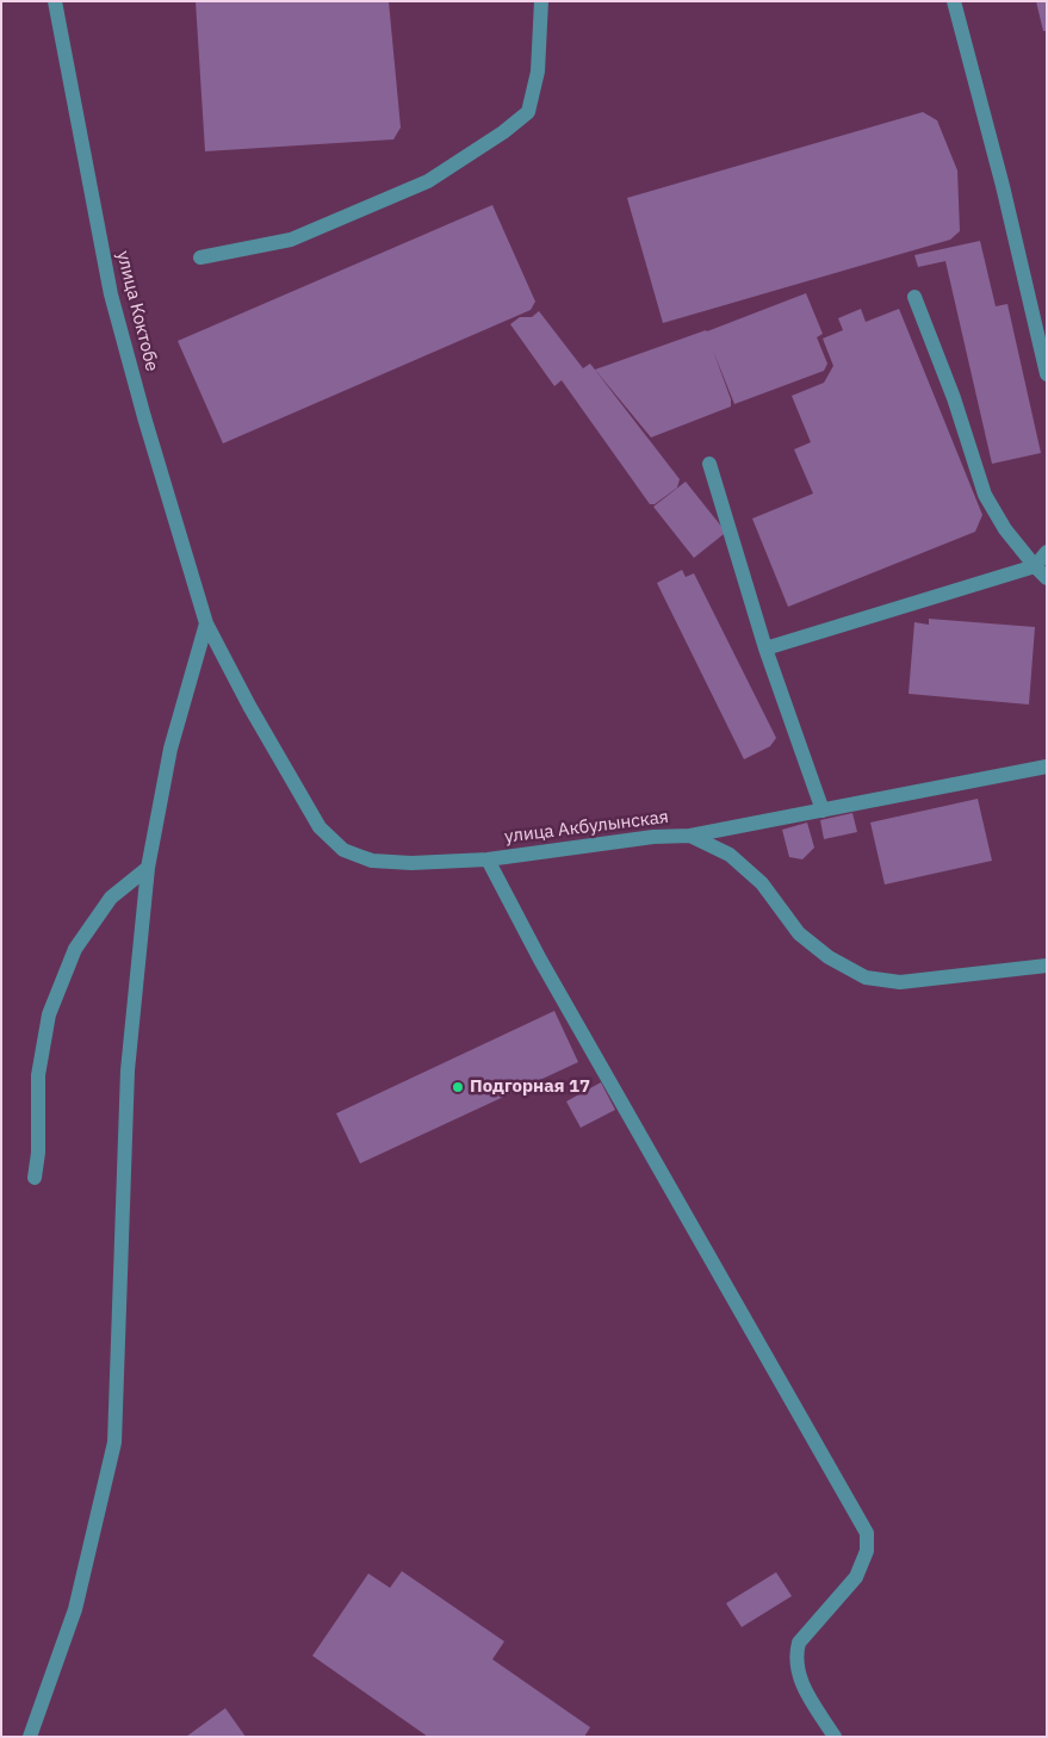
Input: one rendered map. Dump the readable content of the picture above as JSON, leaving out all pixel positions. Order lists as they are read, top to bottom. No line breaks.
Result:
{"streets":{"street":["улица Коктобе","улица Акбулынская"]},"crossings":[["улица Коктобе","улица Акбулынская"]],"places":["Подгорная 17"]}
